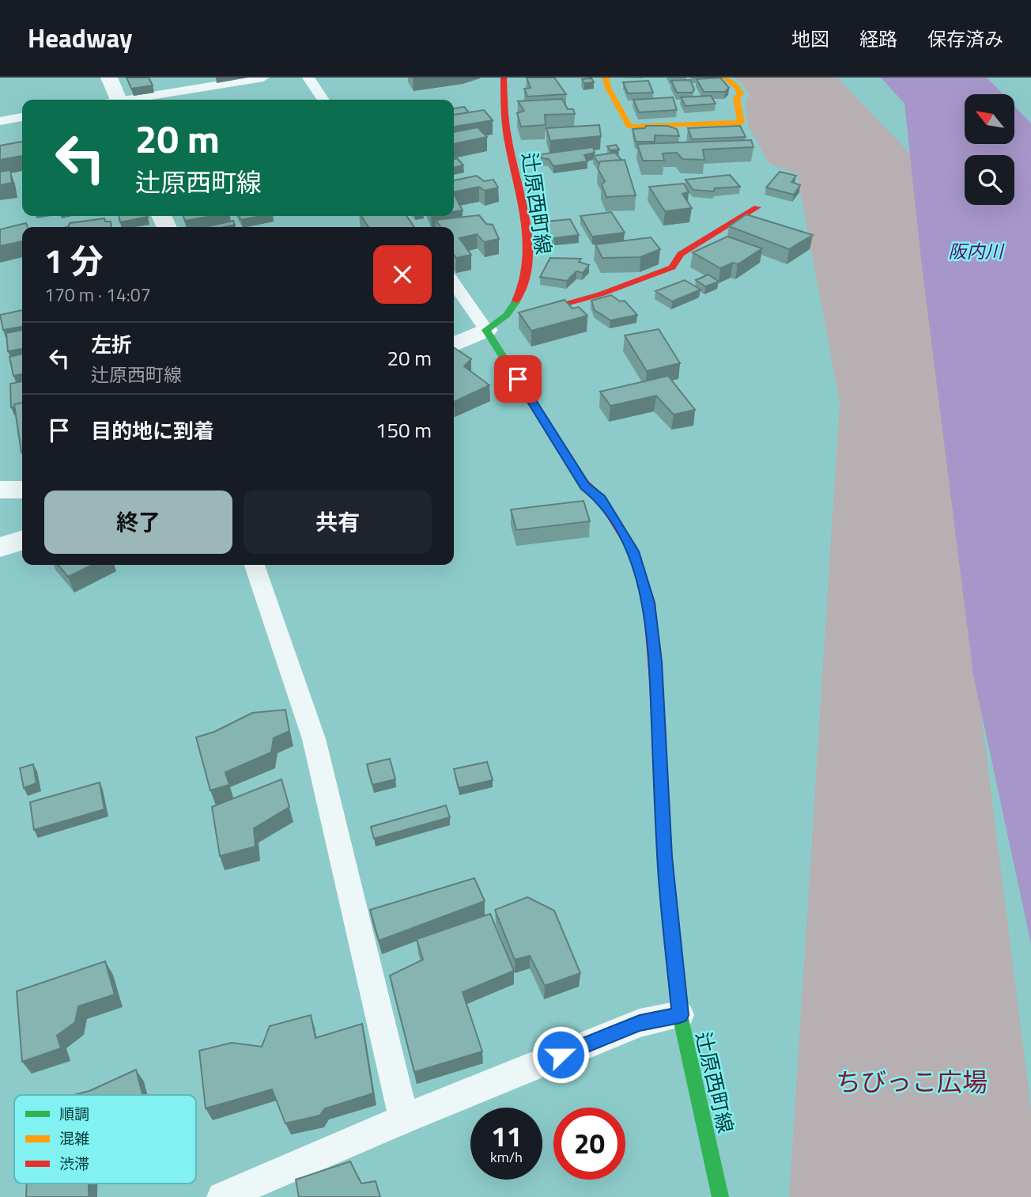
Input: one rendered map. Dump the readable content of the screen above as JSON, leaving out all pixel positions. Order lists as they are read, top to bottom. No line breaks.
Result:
{"streets":{"main road":["辻原西町線"]},"water":["阪内川"],"parks":["ちびっこ広場"],"legend":["順調","混雑","渋滞"],"north":"top left","page":{"header":"Headway","nav":["地図","経路","保存済み"],"turn":["20 m","辻原西町線"],"heading":["1 分","170 m · 14:07"],"list":[{"name":"左折","note":"辻原西町線","value":"20 m"},{"name":"目的地に到着","value":"150 m"}],"buttons":["終了","共有"],"speed":"11 km/h","limit":"20"}}
